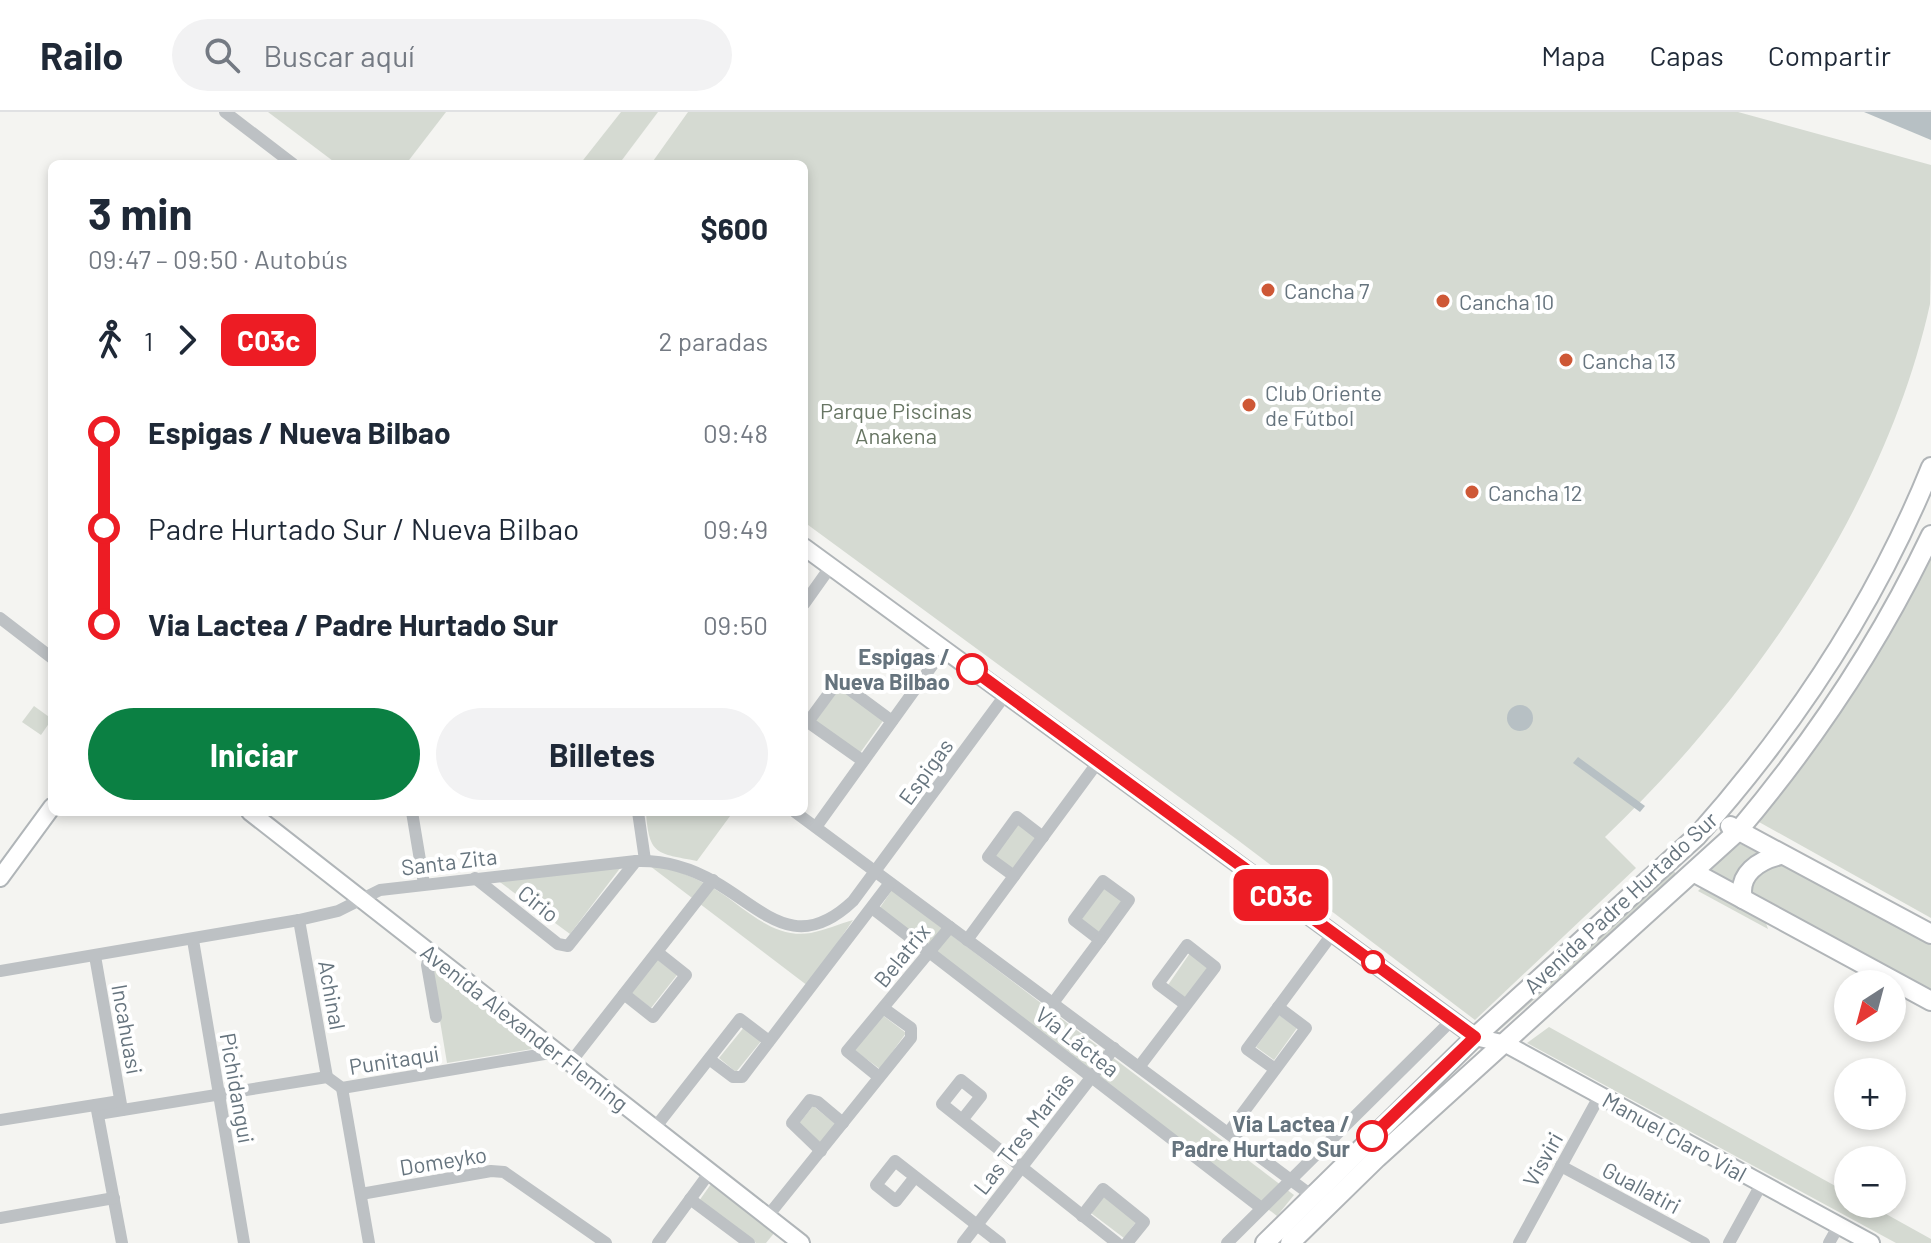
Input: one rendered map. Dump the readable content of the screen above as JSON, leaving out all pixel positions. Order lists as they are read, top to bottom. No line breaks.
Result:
{"streets":{"main road":["Avenida Padre Hurtado Sur"],"street":["Espigas","Santa Zita","Cirio","Belatrix","Achinal","Avenida Alexander Fleming","Incahuasi","Vía Láctea","Punitaqui","Pichidangui","Las Tres Marias","Manuel Claro Vial","Visviri","Domeyko","Guallatiri"]},"crossings":[["Espigas","Santa Zita"],["Espigas","Vía Láctea"],["Santa Zita","Cirio"],["Santa Zita","Achinal"],["Santa Zita","Avenida Alexander Fleming"],["Santa Zita","Incahuasi"],["Santa Zita","Vía Láctea"],["Santa Zita","Pichidangui"],["Avenida Padre Hurtado Sur","Vía Láctea"],["Avenida Padre Hurtado Sur","Manuel Claro Vial"],["Belatrix","Avenida Alexander Fleming"],["Belatrix","Vía Láctea"],["Achinal","Punitaqui"],["Avenida Alexander Fleming","Punitaqui"],["Incahuasi","Punitaqui"],["Vía Láctea","Las Tres Marias"],["Punitaqui","Pichidangui"],["Manuel Claro Vial","Visviri"],["Visviri","Guallatiri"]],"parks":["Parque Piscinas Anakena"],"places":["Cancha 7","Cancha 10","Cancha 13","Club Oriente de Fútbol","Cancha 12","Espigas / Nueva Bilbao","Via Lactea / Padre Hurtado Sur"],"lines":["bus line C03c"],"north":"bottom left","page":{"header":"Railo","search":"Buscar aquí","nav":["Mapa","Capas","Compartir"],"on_map":"C03c","heading":["3 min","09:47 – 09:50 · Autobús","$600"],"legs":["1","C03c","2 paradas"],"list":[{"name":"Espigas / Nueva Bilbao","value":"09:48"},{"name":"Padre Hurtado Sur / Nueva Bilbao","value":"09:49"},{"name":"Via Lactea / Padre Hurtado Sur","value":"09:50"}],"buttons":["Iniciar","Billetes"],"map_buttons":["+","−"]}}
